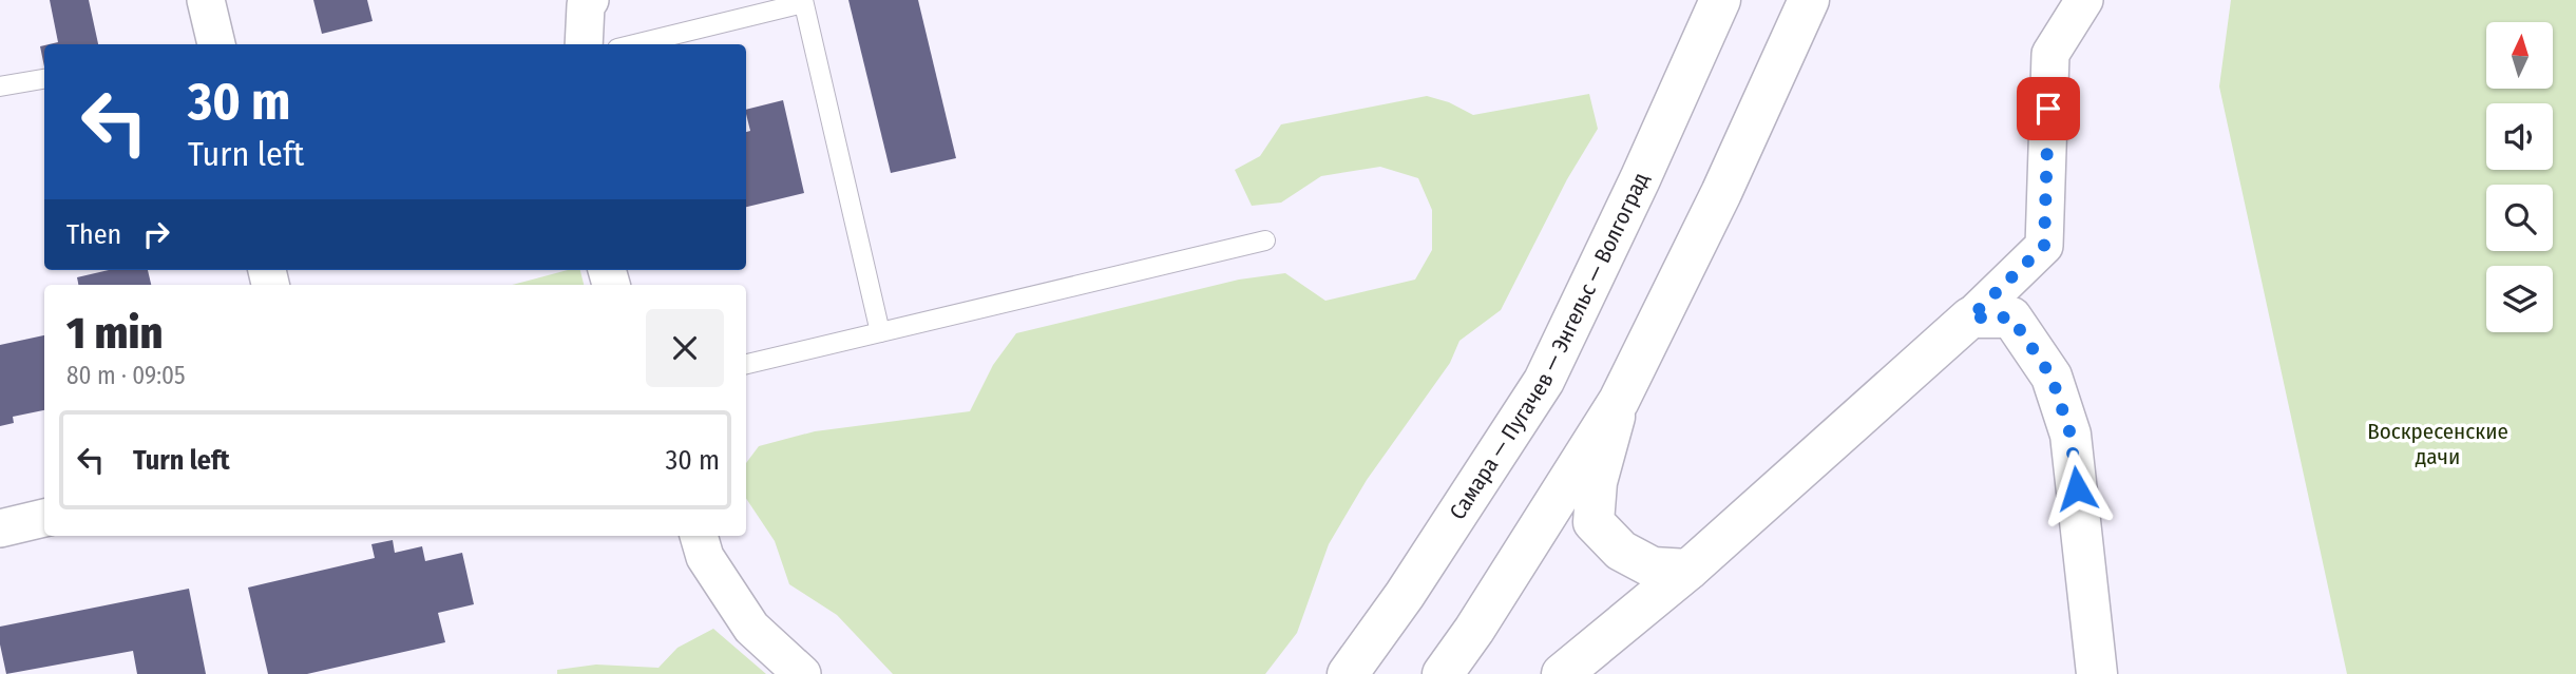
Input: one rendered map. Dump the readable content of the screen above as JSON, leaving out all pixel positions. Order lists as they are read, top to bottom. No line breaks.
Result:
{"streets":{"main road":["Самара — Пугачев — Энгельс — Волгоград"]},"parks":["Воскресенские дачи"],"north":"top","page":{"turn":["30 m","Turn left"],"then":"Then","heading":["1 min","80 m · 09:05"],"list":[{"name":"Turn left","value":"30 m"}]}}
